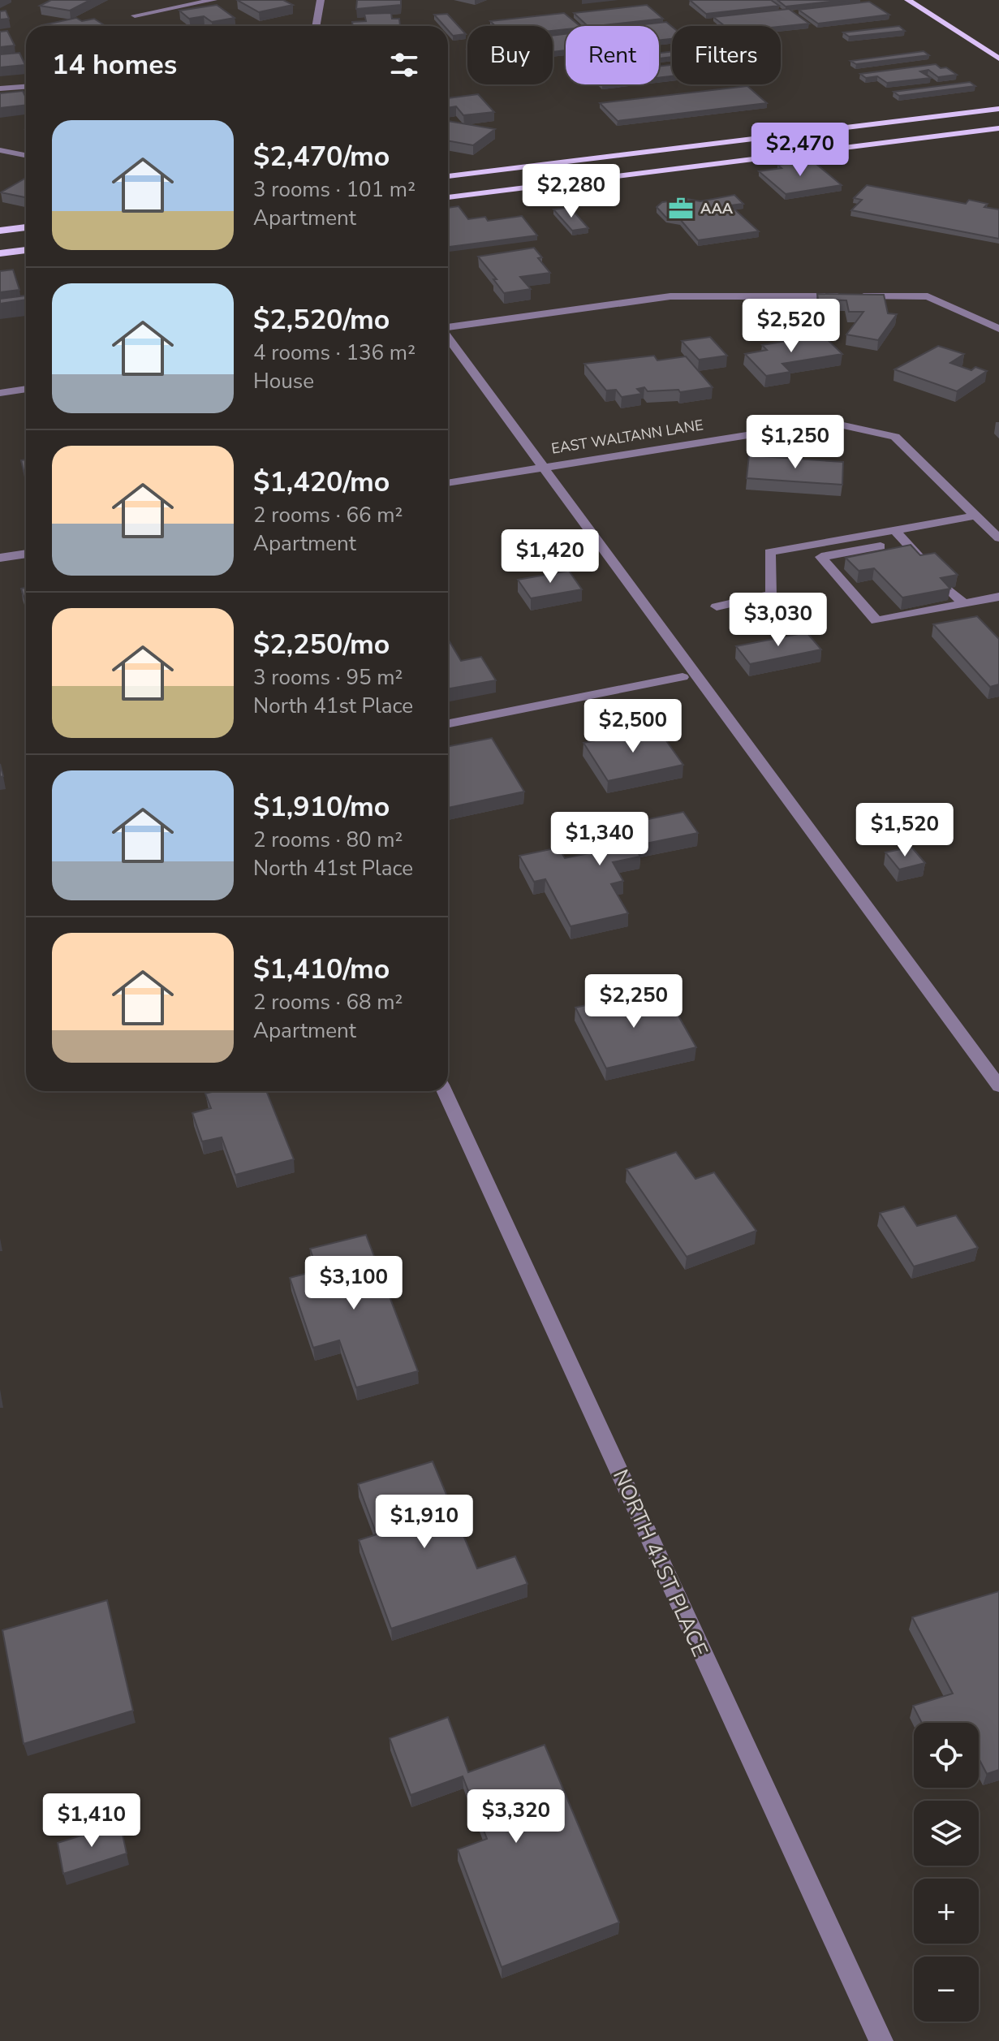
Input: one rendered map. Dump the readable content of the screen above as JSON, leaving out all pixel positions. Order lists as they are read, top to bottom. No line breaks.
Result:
{"streets":{"street":["EAST WALTANN LANE","NORTH 41ST PLACE"]},"places":{"office":["AAA"]},"page":{"chip":["Buy","Rent","Filters"],"heading":"14 homes","list":[{"name":"$2,470/mo","note":"3 rooms · 101 m² · Apartment"},{"name":"$2,520/mo","note":"4 rooms · 136 m² · House"},{"name":"$1,420/mo","note":"2 rooms · 66 m² · Apartment"},{"name":"$2,250/mo","note":"3 rooms · 95 m² · North 41st Place"},{"name":"$1,910/mo","note":"2 rooms · 80 m² · North 41st Place"},{"name":"$1,410/mo","note":"2 rooms · 68 m² · Apartment"}],"price":["$2,470","$2,280","$2,520","$1,250","$1,420","$3,030","$2,500","$1,520","$1,340","$2,250","$3,100","$1,910","$3,320","$1,410"],"map_buttons":["+","−"]}}
